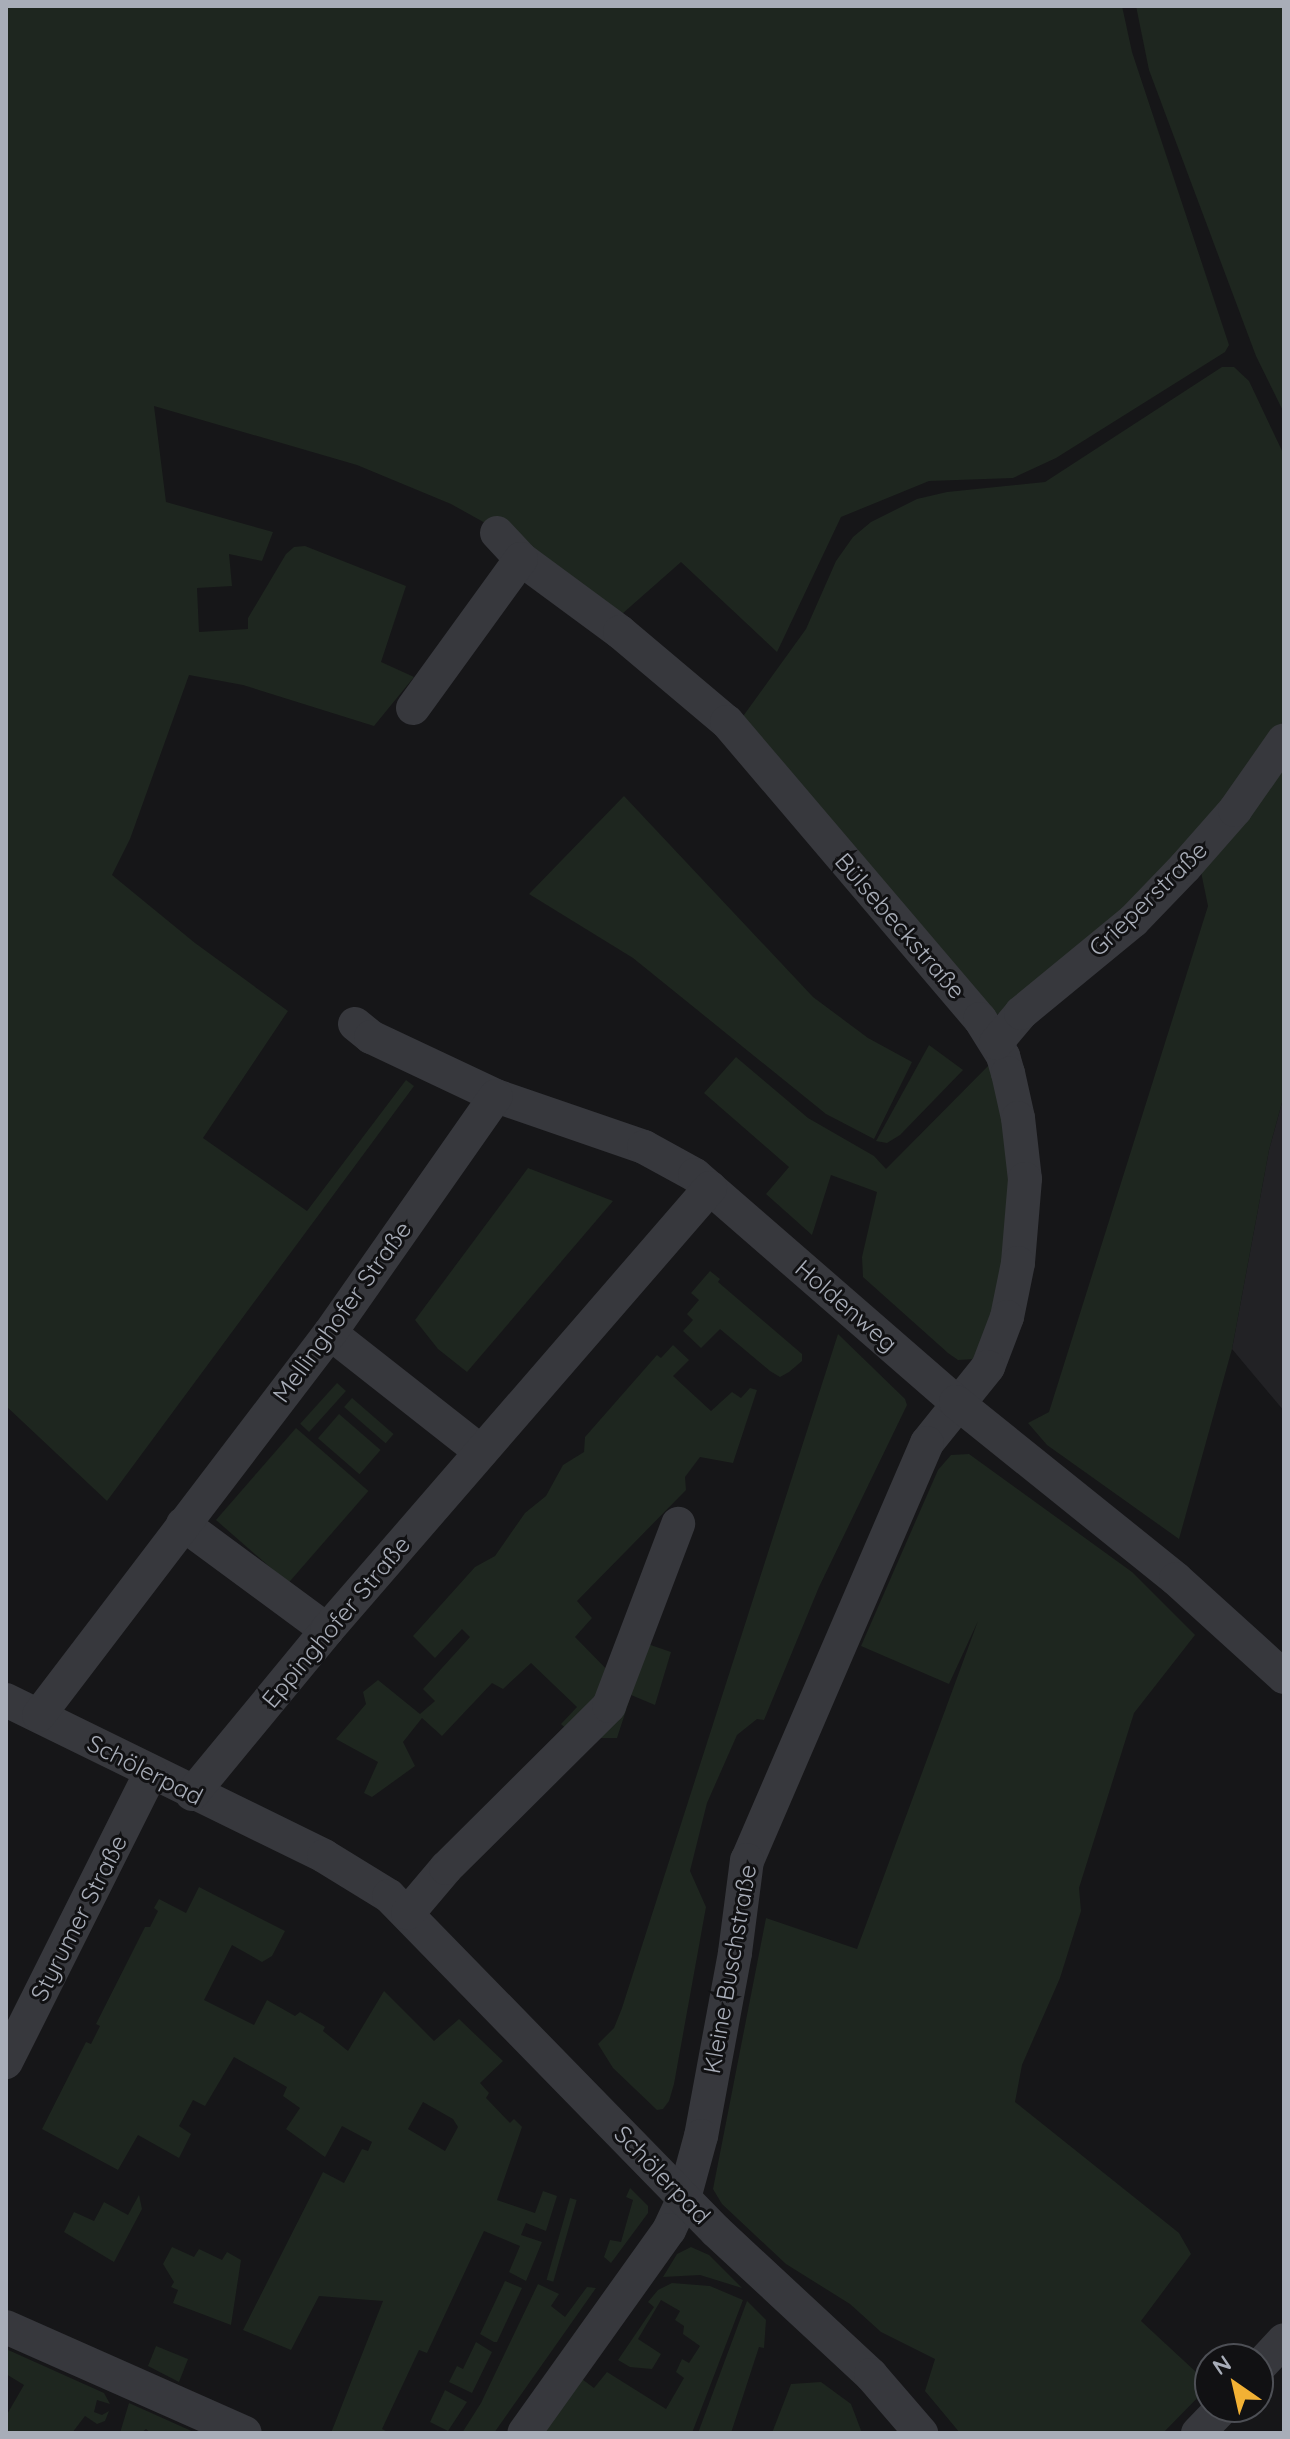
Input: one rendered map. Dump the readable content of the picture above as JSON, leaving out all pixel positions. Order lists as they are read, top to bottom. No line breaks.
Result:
{"streets":{"street":["Grieperstraße","Bülsebeckstraße","Holdenweg","Mellinghofer Straße","Eppinghofer Straße","Schölerpad","Styrumer Straße","Kleine Buschstraße"]},"crossings":[["Grieperstraße","Bülsebeckstraße"],["Bülsebeckstraße","Holdenweg"],["Bülsebeckstraße","Kleine Buschstraße"],["Holdenweg","Mellinghofer Straße"],["Holdenweg","Eppinghofer Straße"],["Holdenweg","Kleine Buschstraße"],["Mellinghofer Straße","Schölerpad"],["Eppinghofer Straße","Schölerpad"],["Schölerpad","Styrumer Straße"],["Schölerpad","Kleine Buschstraße"]],"north":"top left"}
